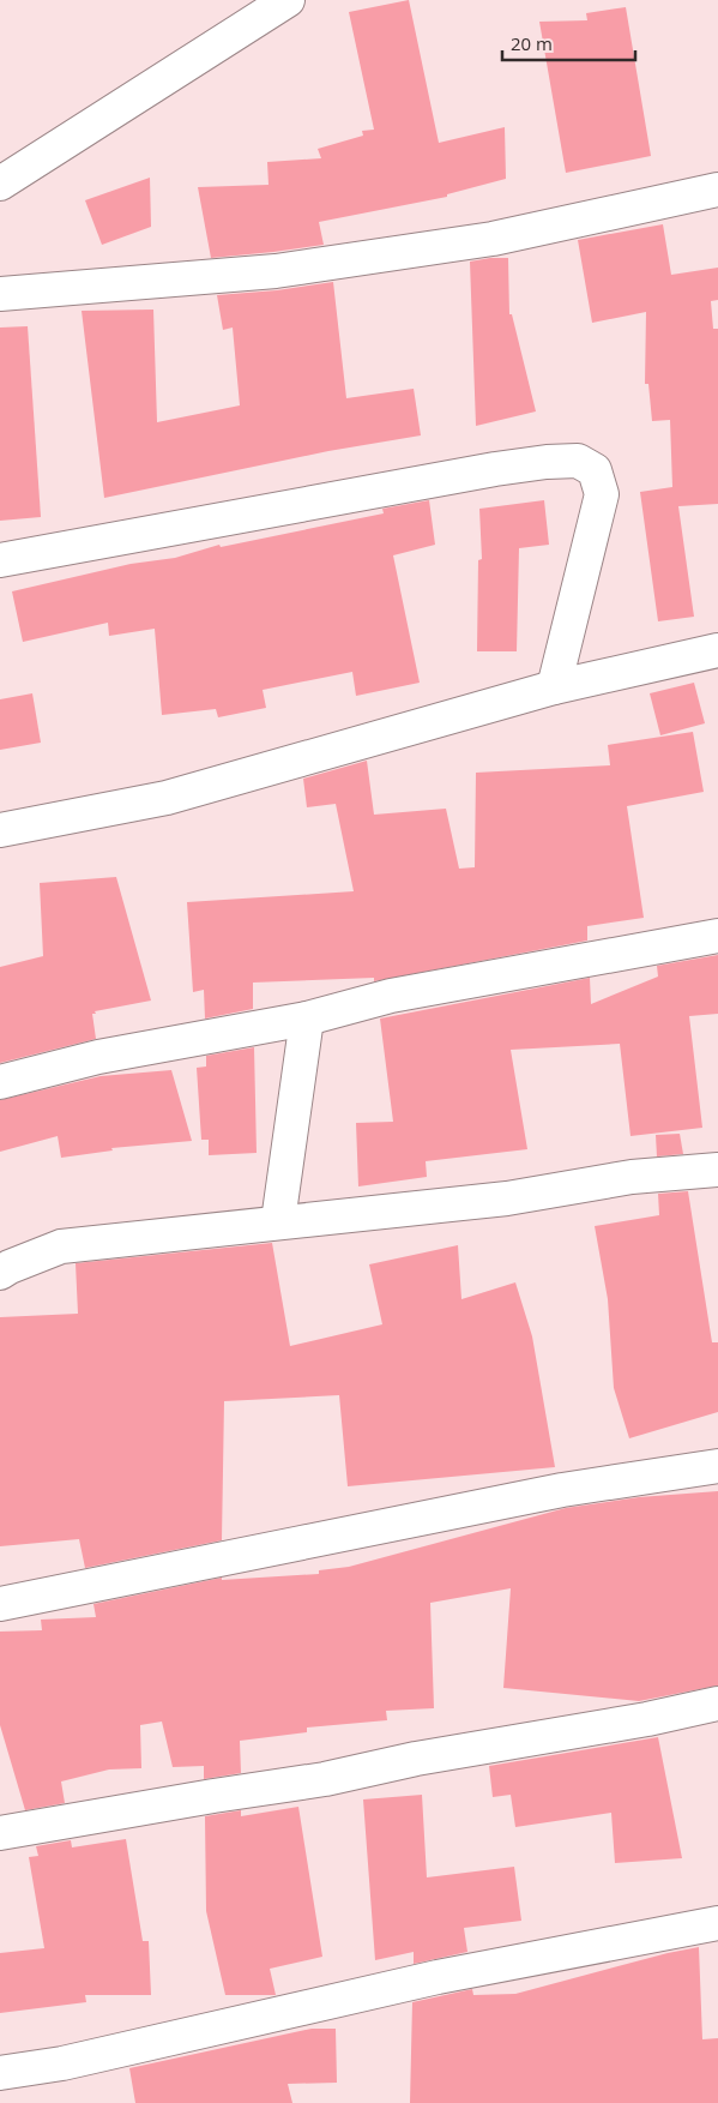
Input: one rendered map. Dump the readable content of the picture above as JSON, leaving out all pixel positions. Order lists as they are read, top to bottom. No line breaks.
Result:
{"scale_bar":"20 m"}
